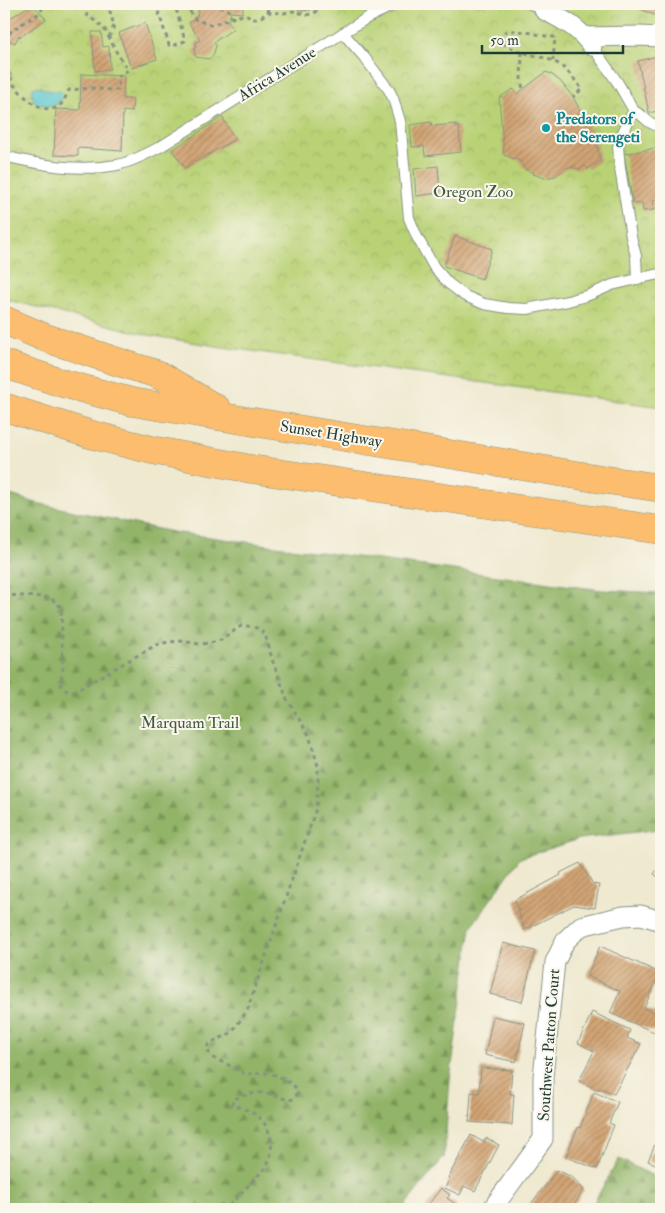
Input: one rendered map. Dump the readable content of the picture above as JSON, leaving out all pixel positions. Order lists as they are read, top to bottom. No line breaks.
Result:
{"streets":{"highway":["Sunset Highway"],"street":["Southwest Patton Court"],"lane":["Africa Avenue"]},"parks":["Oregon Zoo","Marquam Trail"],"places":["Predators of the Serengeti"],"scale_bar":"50 m"}
